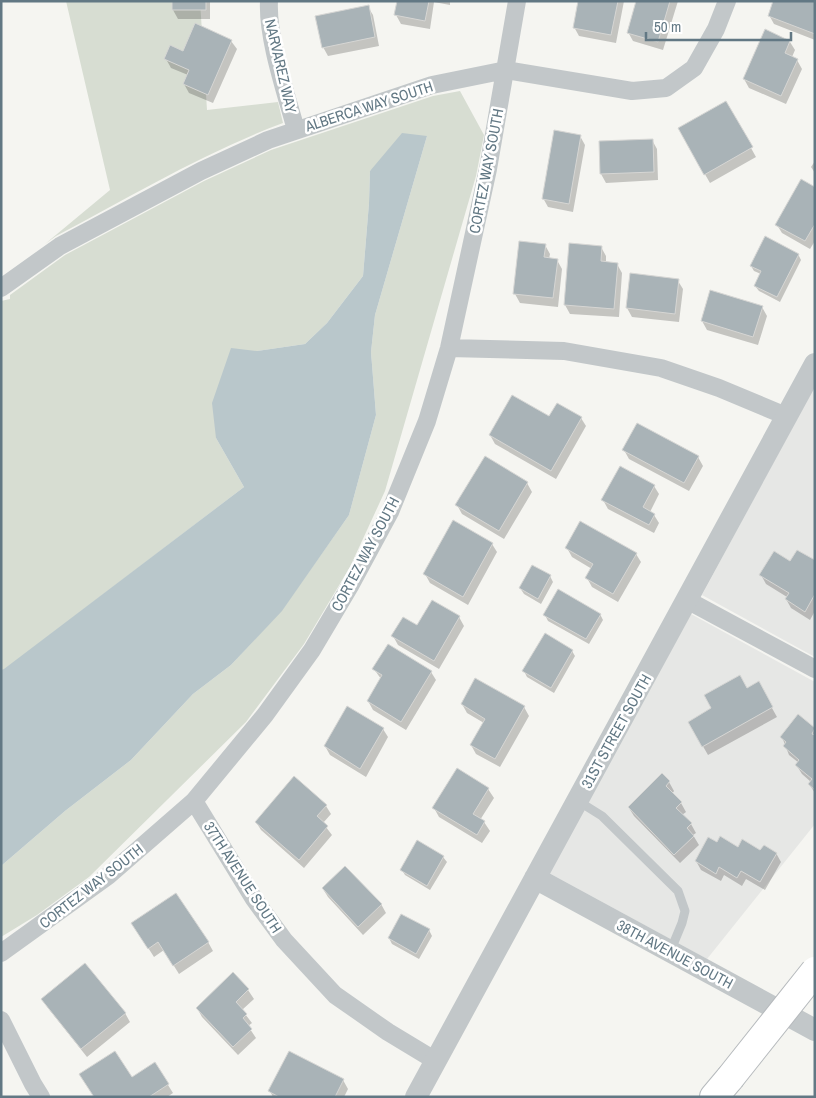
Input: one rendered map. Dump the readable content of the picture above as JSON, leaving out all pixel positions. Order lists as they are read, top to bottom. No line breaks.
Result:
{"streets":{"street":["NARVAREZ WAY","ALBERCA WAY SOUTH","CORTEZ WAY SOUTH","31ST STREET SOUTH","37TH AVENUE SOUTH","38TH AVENUE SOUTH"]},"crossings":[["NARVAREZ WAY","ALBERCA WAY SOUTH"],["ALBERCA WAY SOUTH","CORTEZ WAY SOUTH"],["CORTEZ WAY SOUTH","37TH AVENUE SOUTH"],["31ST STREET SOUTH","37TH AVENUE SOUTH"],["31ST STREET SOUTH","38TH AVENUE SOUTH"]],"scale_bar":"50 m"}
